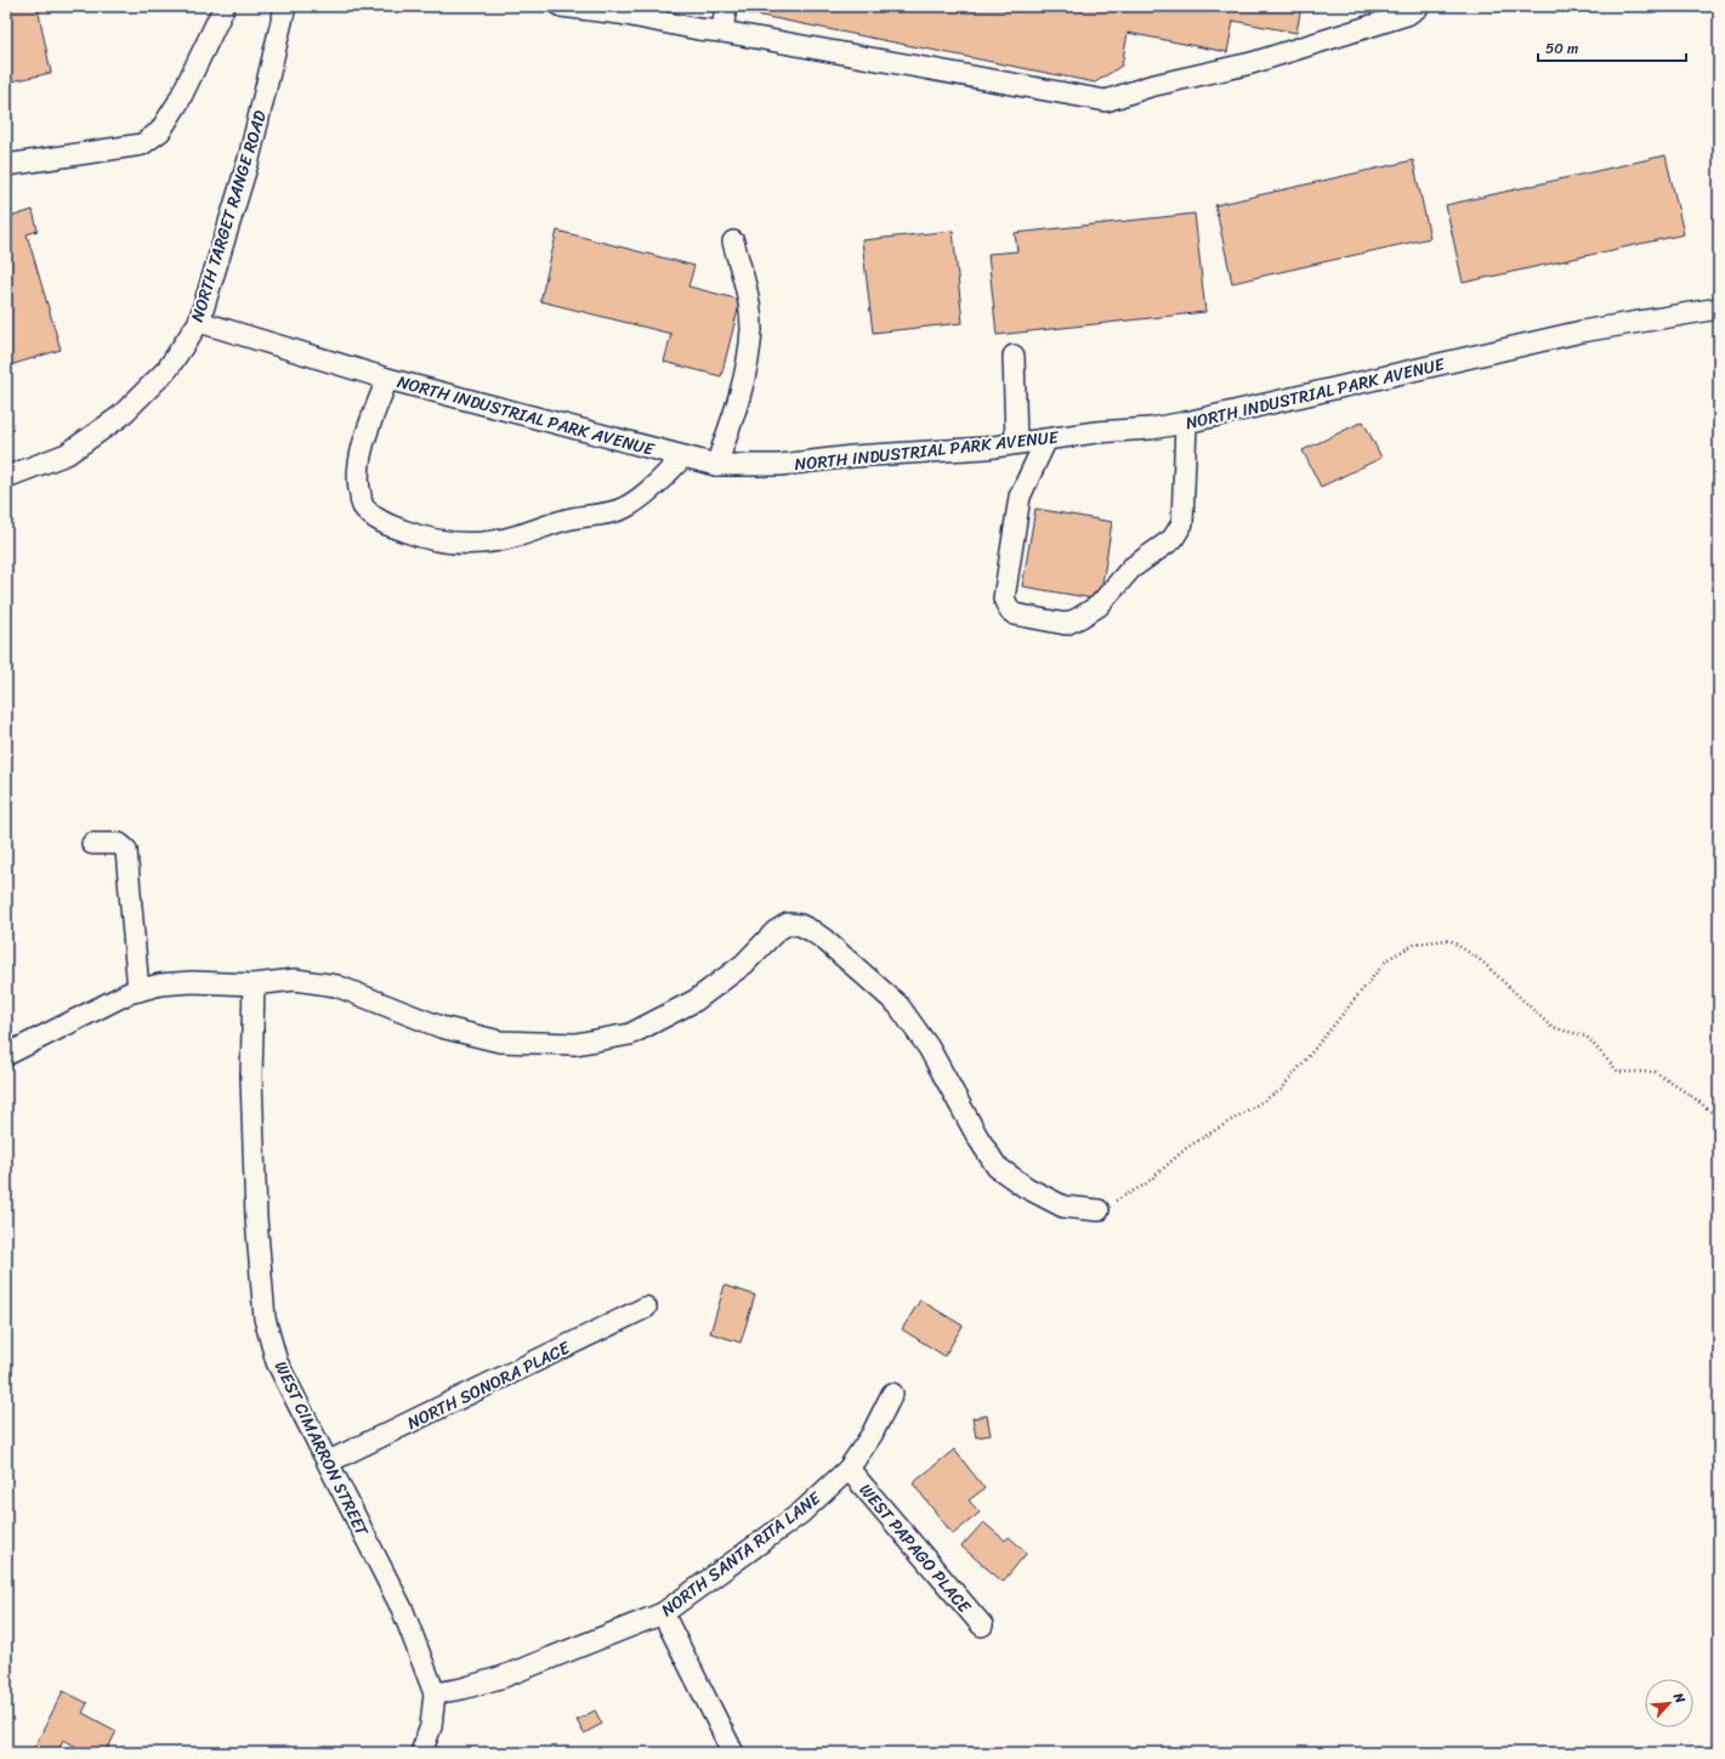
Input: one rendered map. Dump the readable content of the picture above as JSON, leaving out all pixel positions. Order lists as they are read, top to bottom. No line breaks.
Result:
{"streets":{"street":["NORTH TARGET RANGE ROAD","NORTH INDUSTRIAL PARK AVENUE","NORTH SONORA PLACE","WEST CIMARRON STREET","WEST PAPAGO PLACE","NORTH SANTA RITA LANE"]},"crossings":[["NORTH TARGET RANGE ROAD","NORTH INDUSTRIAL PARK AVENUE"],["NORTH SONORA PLACE","WEST CIMARRON STREET"],["WEST CIMARRON STREET","NORTH SANTA RITA LANE"],["WEST PAPAGO PLACE","NORTH SANTA RITA LANE"]],"scale_bar":"50 m","north":"top right"}
